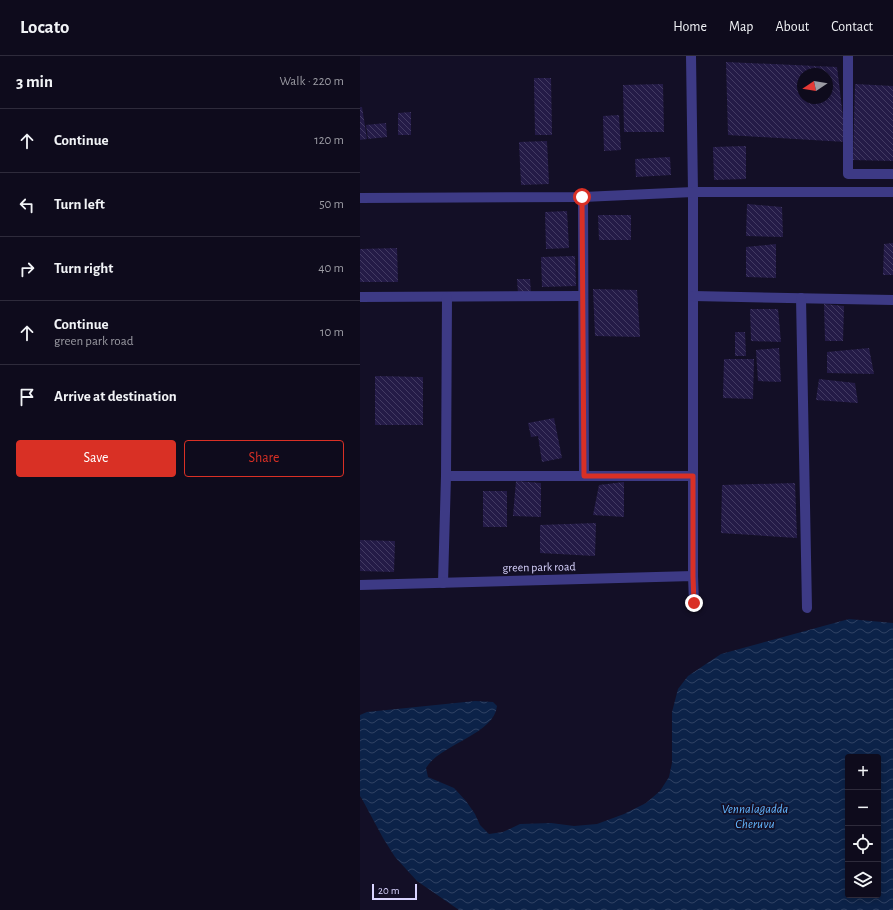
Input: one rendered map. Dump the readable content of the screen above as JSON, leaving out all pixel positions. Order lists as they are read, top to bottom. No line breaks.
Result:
{"streets":{"street":["green park road"]},"water":["Vennalagadda Cheruvu"],"scale_bar":"20 m","north":"left","page":{"header":"Locato","nav":["Home","Map","About","Contact"],"heading":["3 min","Walk · 220 m"],"list":[["Continue","120 m"],["Turn left","50 m"],["Turn right","40 m"],["Continue","green park road","10 m"],"Arrive at destination"],"buttons":["Save","Share"],"map_buttons":["+","−"],"scale":"20 m"}}
